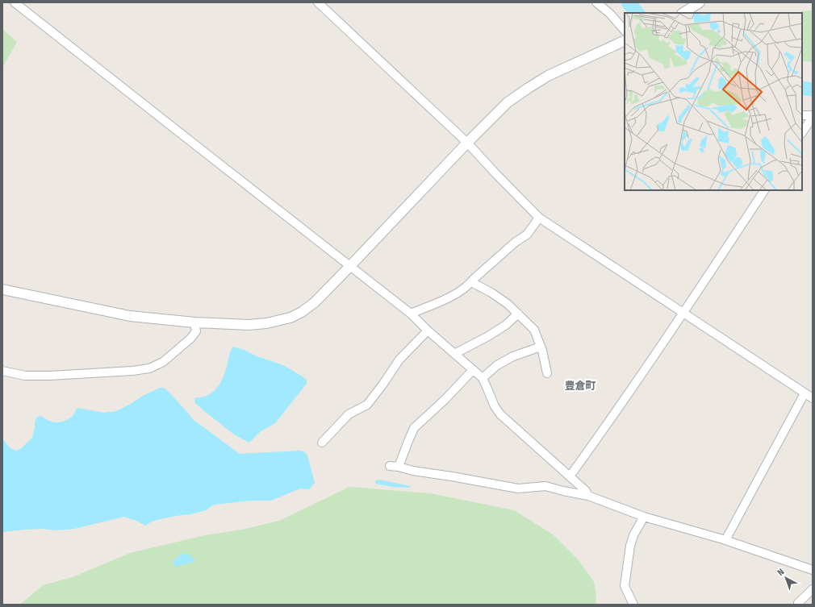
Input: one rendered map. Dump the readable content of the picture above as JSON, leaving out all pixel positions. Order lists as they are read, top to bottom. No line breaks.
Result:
{"districts":["豊倉町"],"north":"top left"}
